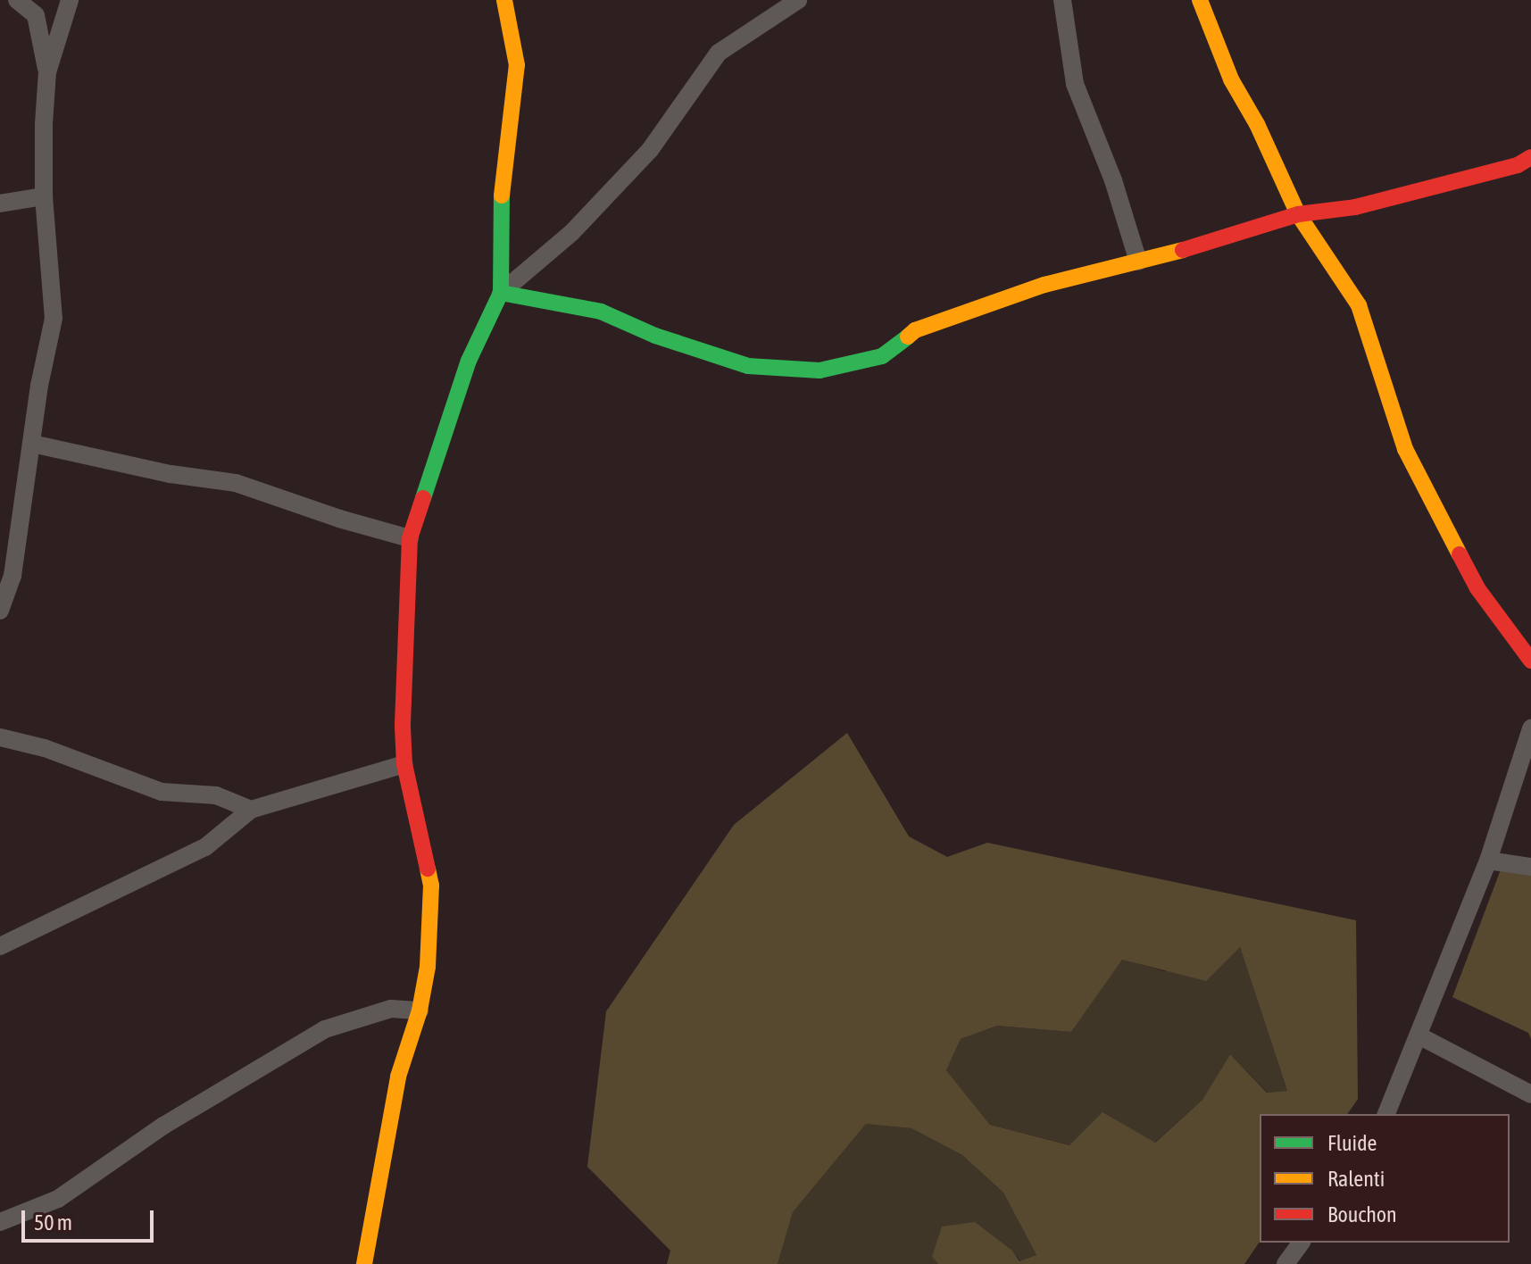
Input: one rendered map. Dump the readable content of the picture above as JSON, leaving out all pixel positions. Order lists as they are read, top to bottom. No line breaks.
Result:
{"legend":["Fluide","Ralenti","Bouchon"],"scale_bar":"50 m"}
